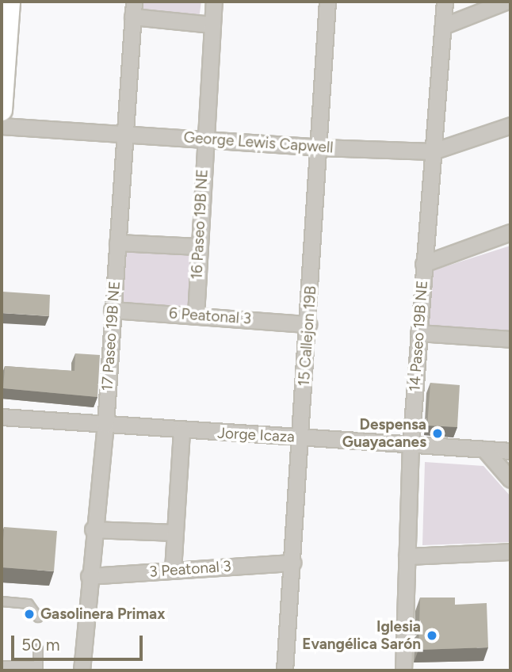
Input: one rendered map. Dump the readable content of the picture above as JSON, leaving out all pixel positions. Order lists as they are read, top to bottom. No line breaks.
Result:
{"streets":{"street":["George Lewis Capwell","16 Paseo 19B NE","6 Peatonal 3","17 Paseo 19B NE","15 Callejon 19B","14 Paseo 19B NE","Jorge Icaza","3 Peatonal 3"]},"crossings":[["George Lewis Capwell","16 Paseo 19B NE"],["George Lewis Capwell","17 Paseo 19B NE"],["George Lewis Capwell","15 Callejon 19B"],["George Lewis Capwell","14 Paseo 19B NE"],["16 Paseo 19B NE","6 Peatonal 3"],["6 Peatonal 3","17 Paseo 19B NE"],["6 Peatonal 3","15 Callejon 19B"],["17 Paseo 19B NE","Jorge Icaza"],["17 Paseo 19B NE","3 Peatonal 3"],["15 Callejon 19B","Jorge Icaza"],["15 Callejon 19B","3 Peatonal 3"],["14 Paseo 19B NE","Jorge Icaza"]],"places":["Despensa Guayacanes","Gasolinera Primax","Iglesia Evangélica Sarón"],"scale_bar":"50 m"}
